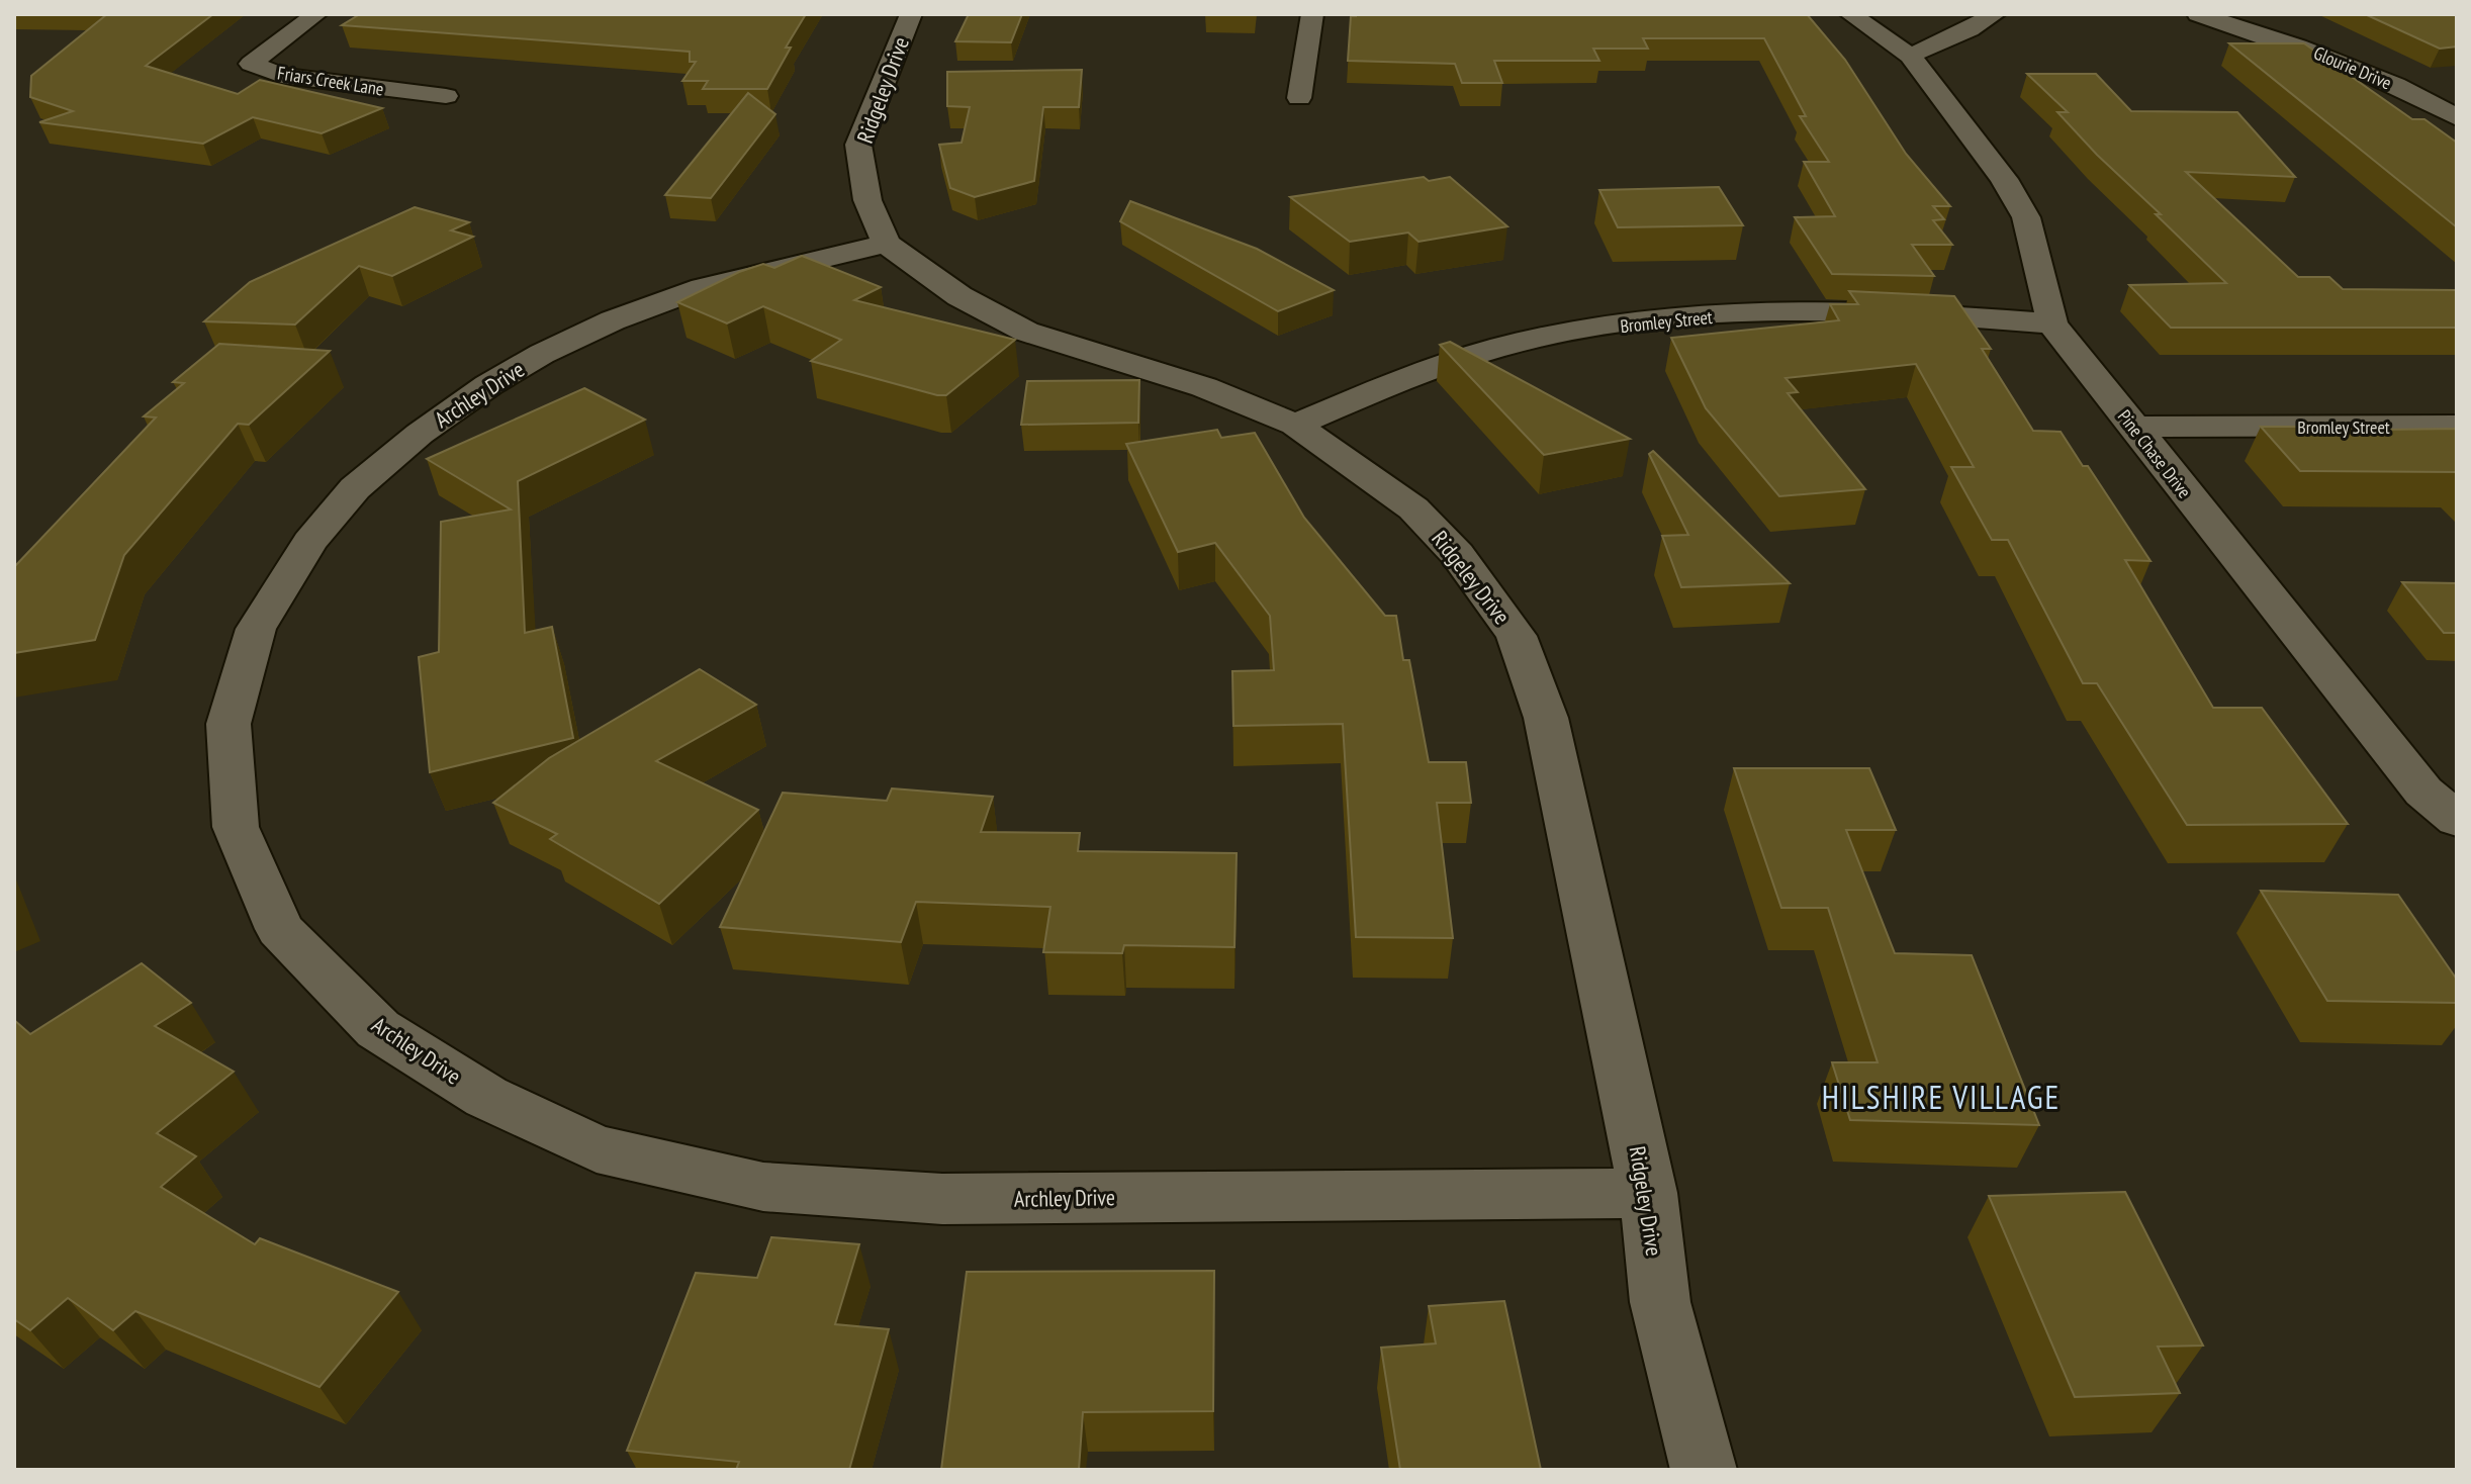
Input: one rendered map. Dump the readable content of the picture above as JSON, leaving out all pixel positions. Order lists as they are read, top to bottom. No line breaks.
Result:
{"streets":{"street":["Glourie Drive","Friars Creek Lane","Ridgeley Drive","Bromley Street","Archley Drive","Pine Chase Drive"]},"crossings":[["Ridgeley Drive","Bromley Street"],["Ridgeley Drive","Archley Drive"],["Bromley Street","Pine Chase Drive"]],"districts":["HILSHIRE VILLAGE"]}
